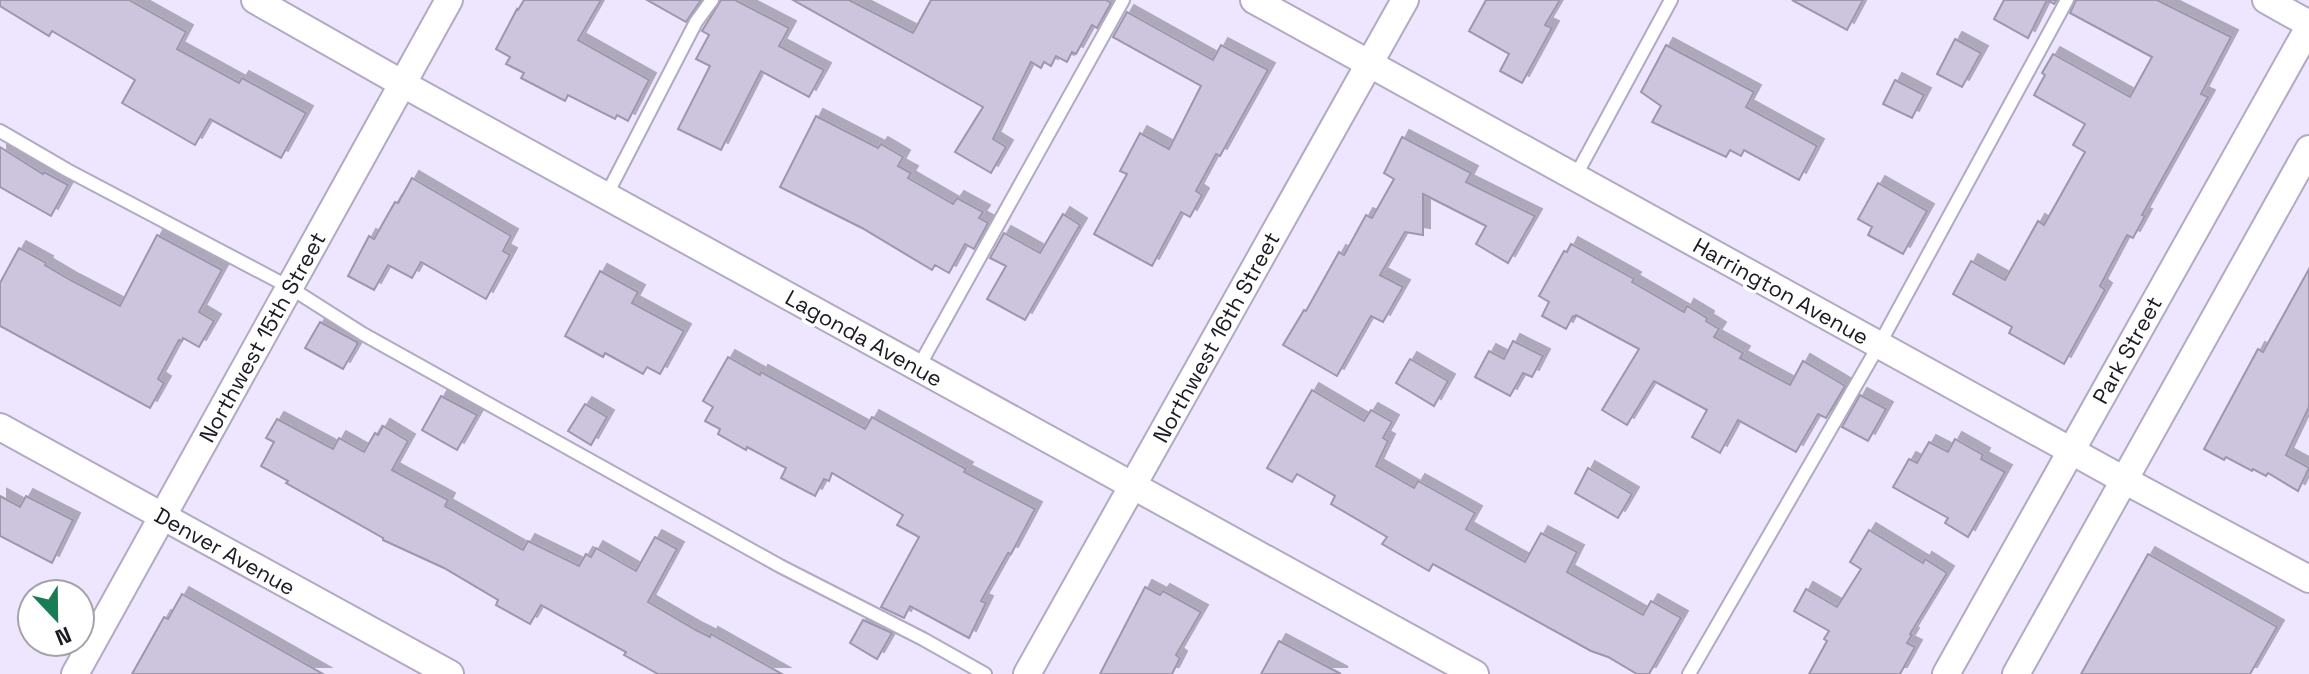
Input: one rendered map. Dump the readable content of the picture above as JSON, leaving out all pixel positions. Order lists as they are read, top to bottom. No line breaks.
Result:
{"streets":{"street":["Harrington Avenue","Northwest 15th Street","Northwest 16th Street","Lagonda Avenue","Park Street","Denver Avenue"]},"crossings":[["Harrington Avenue","Northwest 16th Street"],["Harrington Avenue","Park Street"],["Northwest 15th Street","Lagonda Avenue"],["Northwest 15th Street","Denver Avenue"],["Northwest 16th Street","Lagonda Avenue"]],"north":"bottom"}
